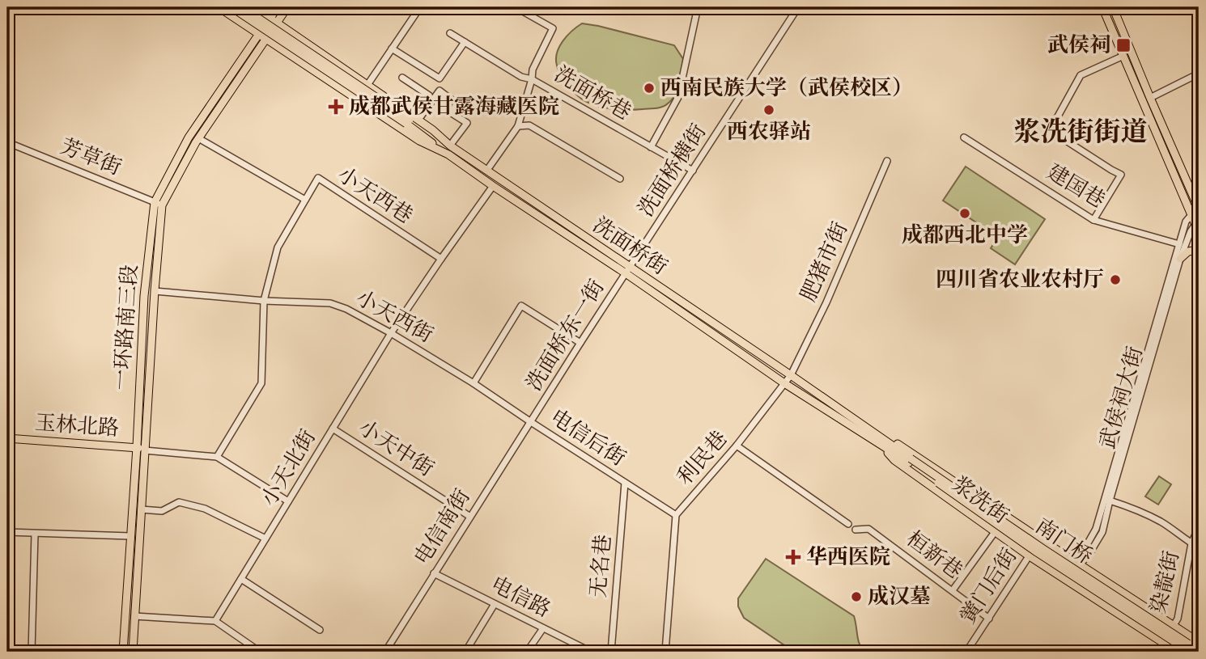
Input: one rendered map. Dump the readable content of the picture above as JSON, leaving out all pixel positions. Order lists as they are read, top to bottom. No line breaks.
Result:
{"streets":{"main road":["洗面桥街","一环路南三段","武侯祠大街","玉林北路","浆洗街","南门桥"],"street":["洗面桥巷","芳草街","洗面桥横街","建国巷","小天西巷","肥猪市街","小天西街","洗面桥东一街","电信后街","小天中街","利民巷","小天北街","电信南街","桓新巷","无名巷","染靛街","黉门后街","电信路"]},"crossings":[["洗面桥巷","洗面桥横街"],["芳草街","一环路南三段"],["洗面桥横街","洗面桥街"],["洗面桥横街","洗面桥东一街"],["建国巷","武侯祠大街"],["小天西巷","小天西街"],["小天西巷","小天北街"],["洗面桥街","肥猪市街"],["洗面桥街","一环路南三段"],["洗面桥街","洗面桥东一街"],["洗面桥街","利民巷"],["洗面桥街","小天北街"],["洗面桥街","浆洗街"],["肥猪市街","利民巷"],["肥猪市街","浆洗街"],["小天西街","一环路南三段"],["小天西街","洗面桥东一街"],["小天西街","电信后街"],["小天西街","小天北街"],["小天西街","电信南街"],["一环路南三段","玉林北路"],["洗面桥东一街","电信后街"],["洗面桥东一街","电信南街"],["武侯祠大街","浆洗街"],["电信后街","利民巷"],["电信后街","电信南街"],["电信后街","无名巷"],["小天中街","小天北街"],["小天中街","电信南街"],["利民巷","浆洗街"],["利民巷","无名巷"],["浆洗街","南门桥"],["浆洗街","染靛街"],["浆洗街","黉门后街"],["电信南街","电信路"],["桓新巷","黉门后街"]],"districts":["浆洗街街道"],"places":{"transit":["武侯祠"],"other":["西南民族大学（武侯校区）","西农驿站","成都西北中学","四川省农业农村厅","成汉墓"],"health":["成都武侯甘露海藏医院","华西医院"]}}
